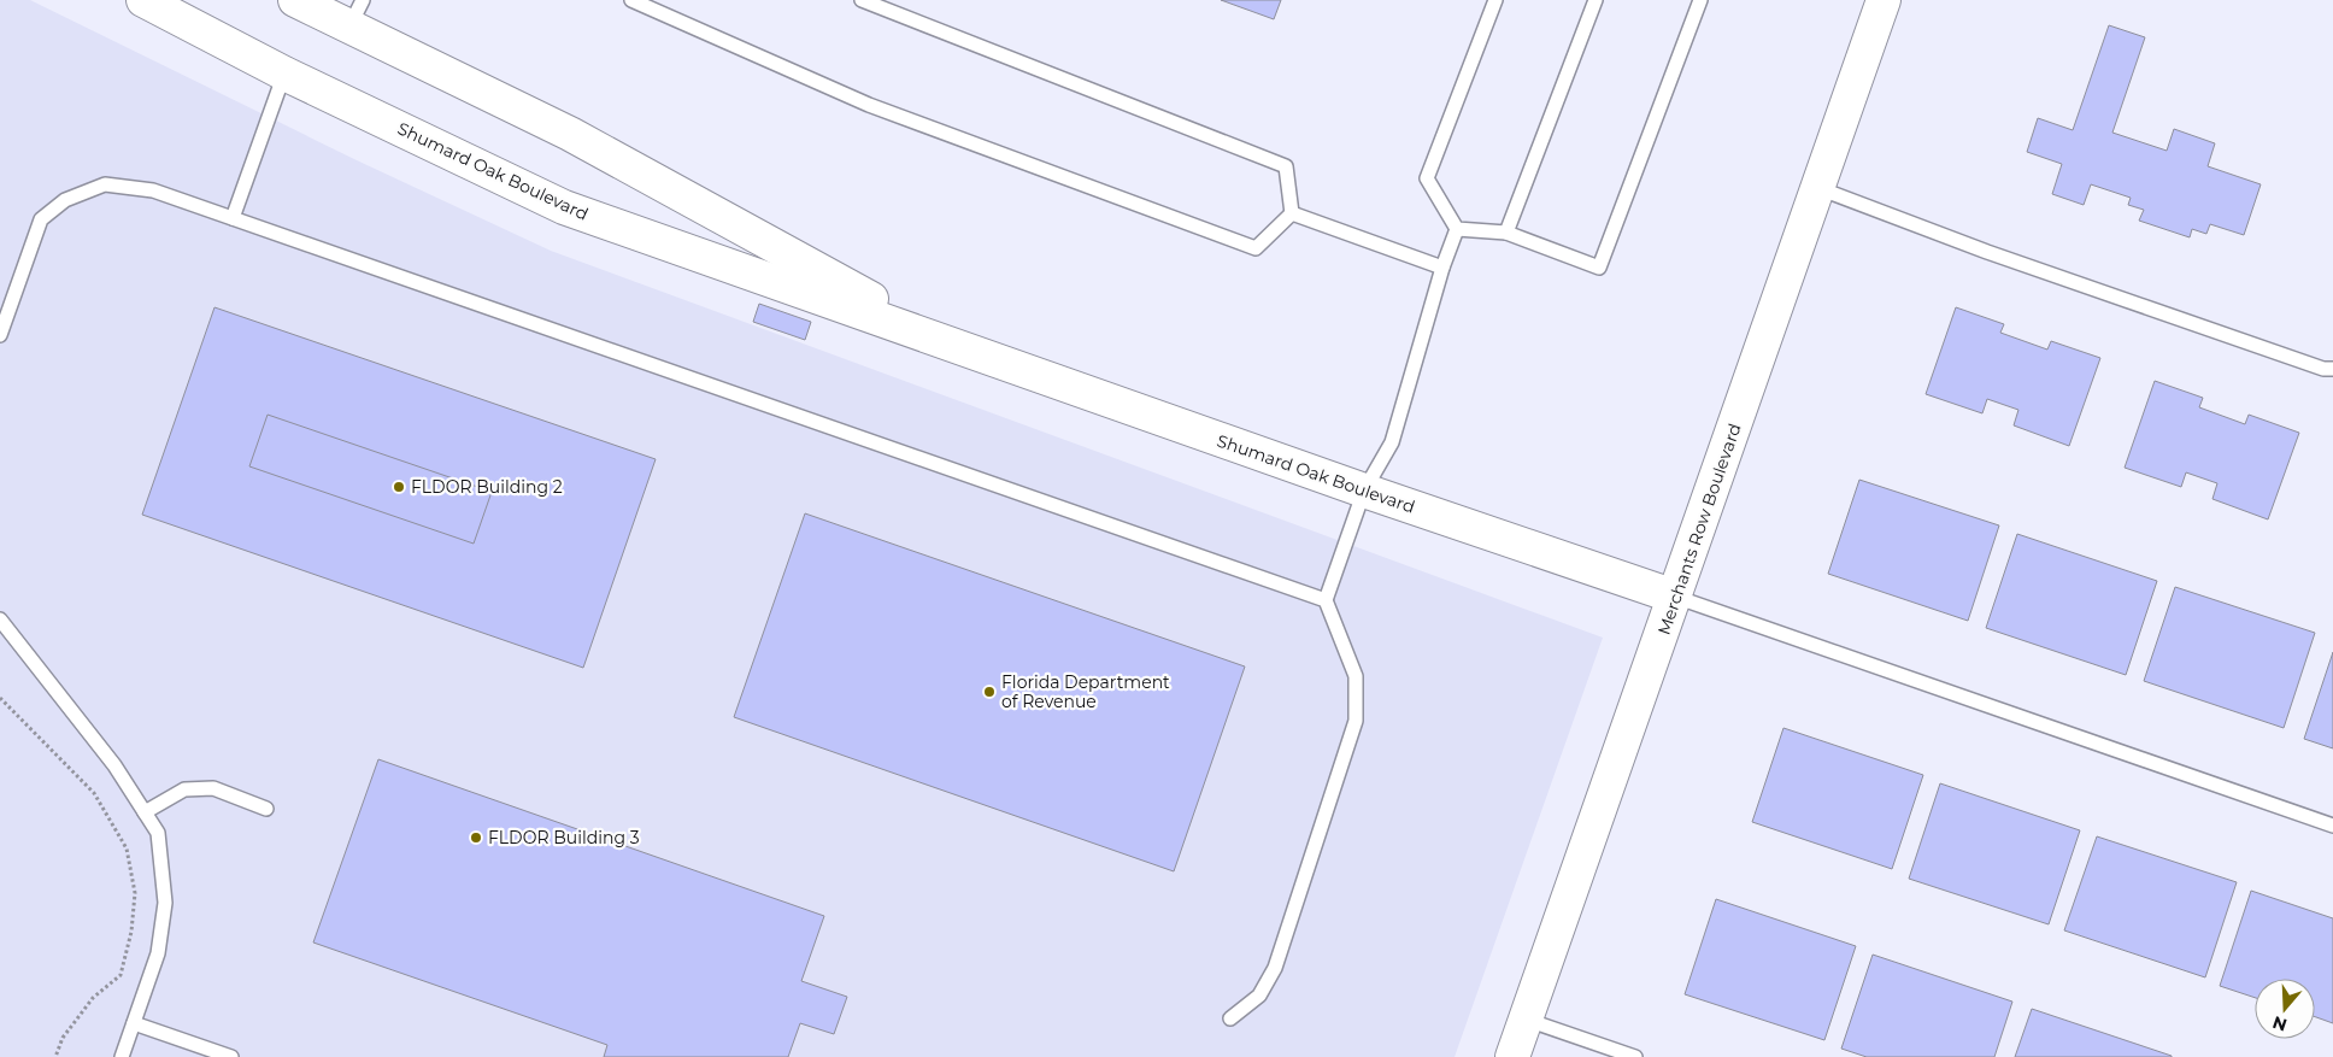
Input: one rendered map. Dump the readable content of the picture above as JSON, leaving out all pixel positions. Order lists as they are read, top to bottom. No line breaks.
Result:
{"streets":{"street":["Shumard Oak Boulevard","Merchants Row Boulevard"]},"crossings":[["Shumard Oak Boulevard","Merchants Row Boulevard"]],"places":["FLDOR Building 2","Florida Department of Revenue","FLDOR Building 3"],"north":"bottom"}
